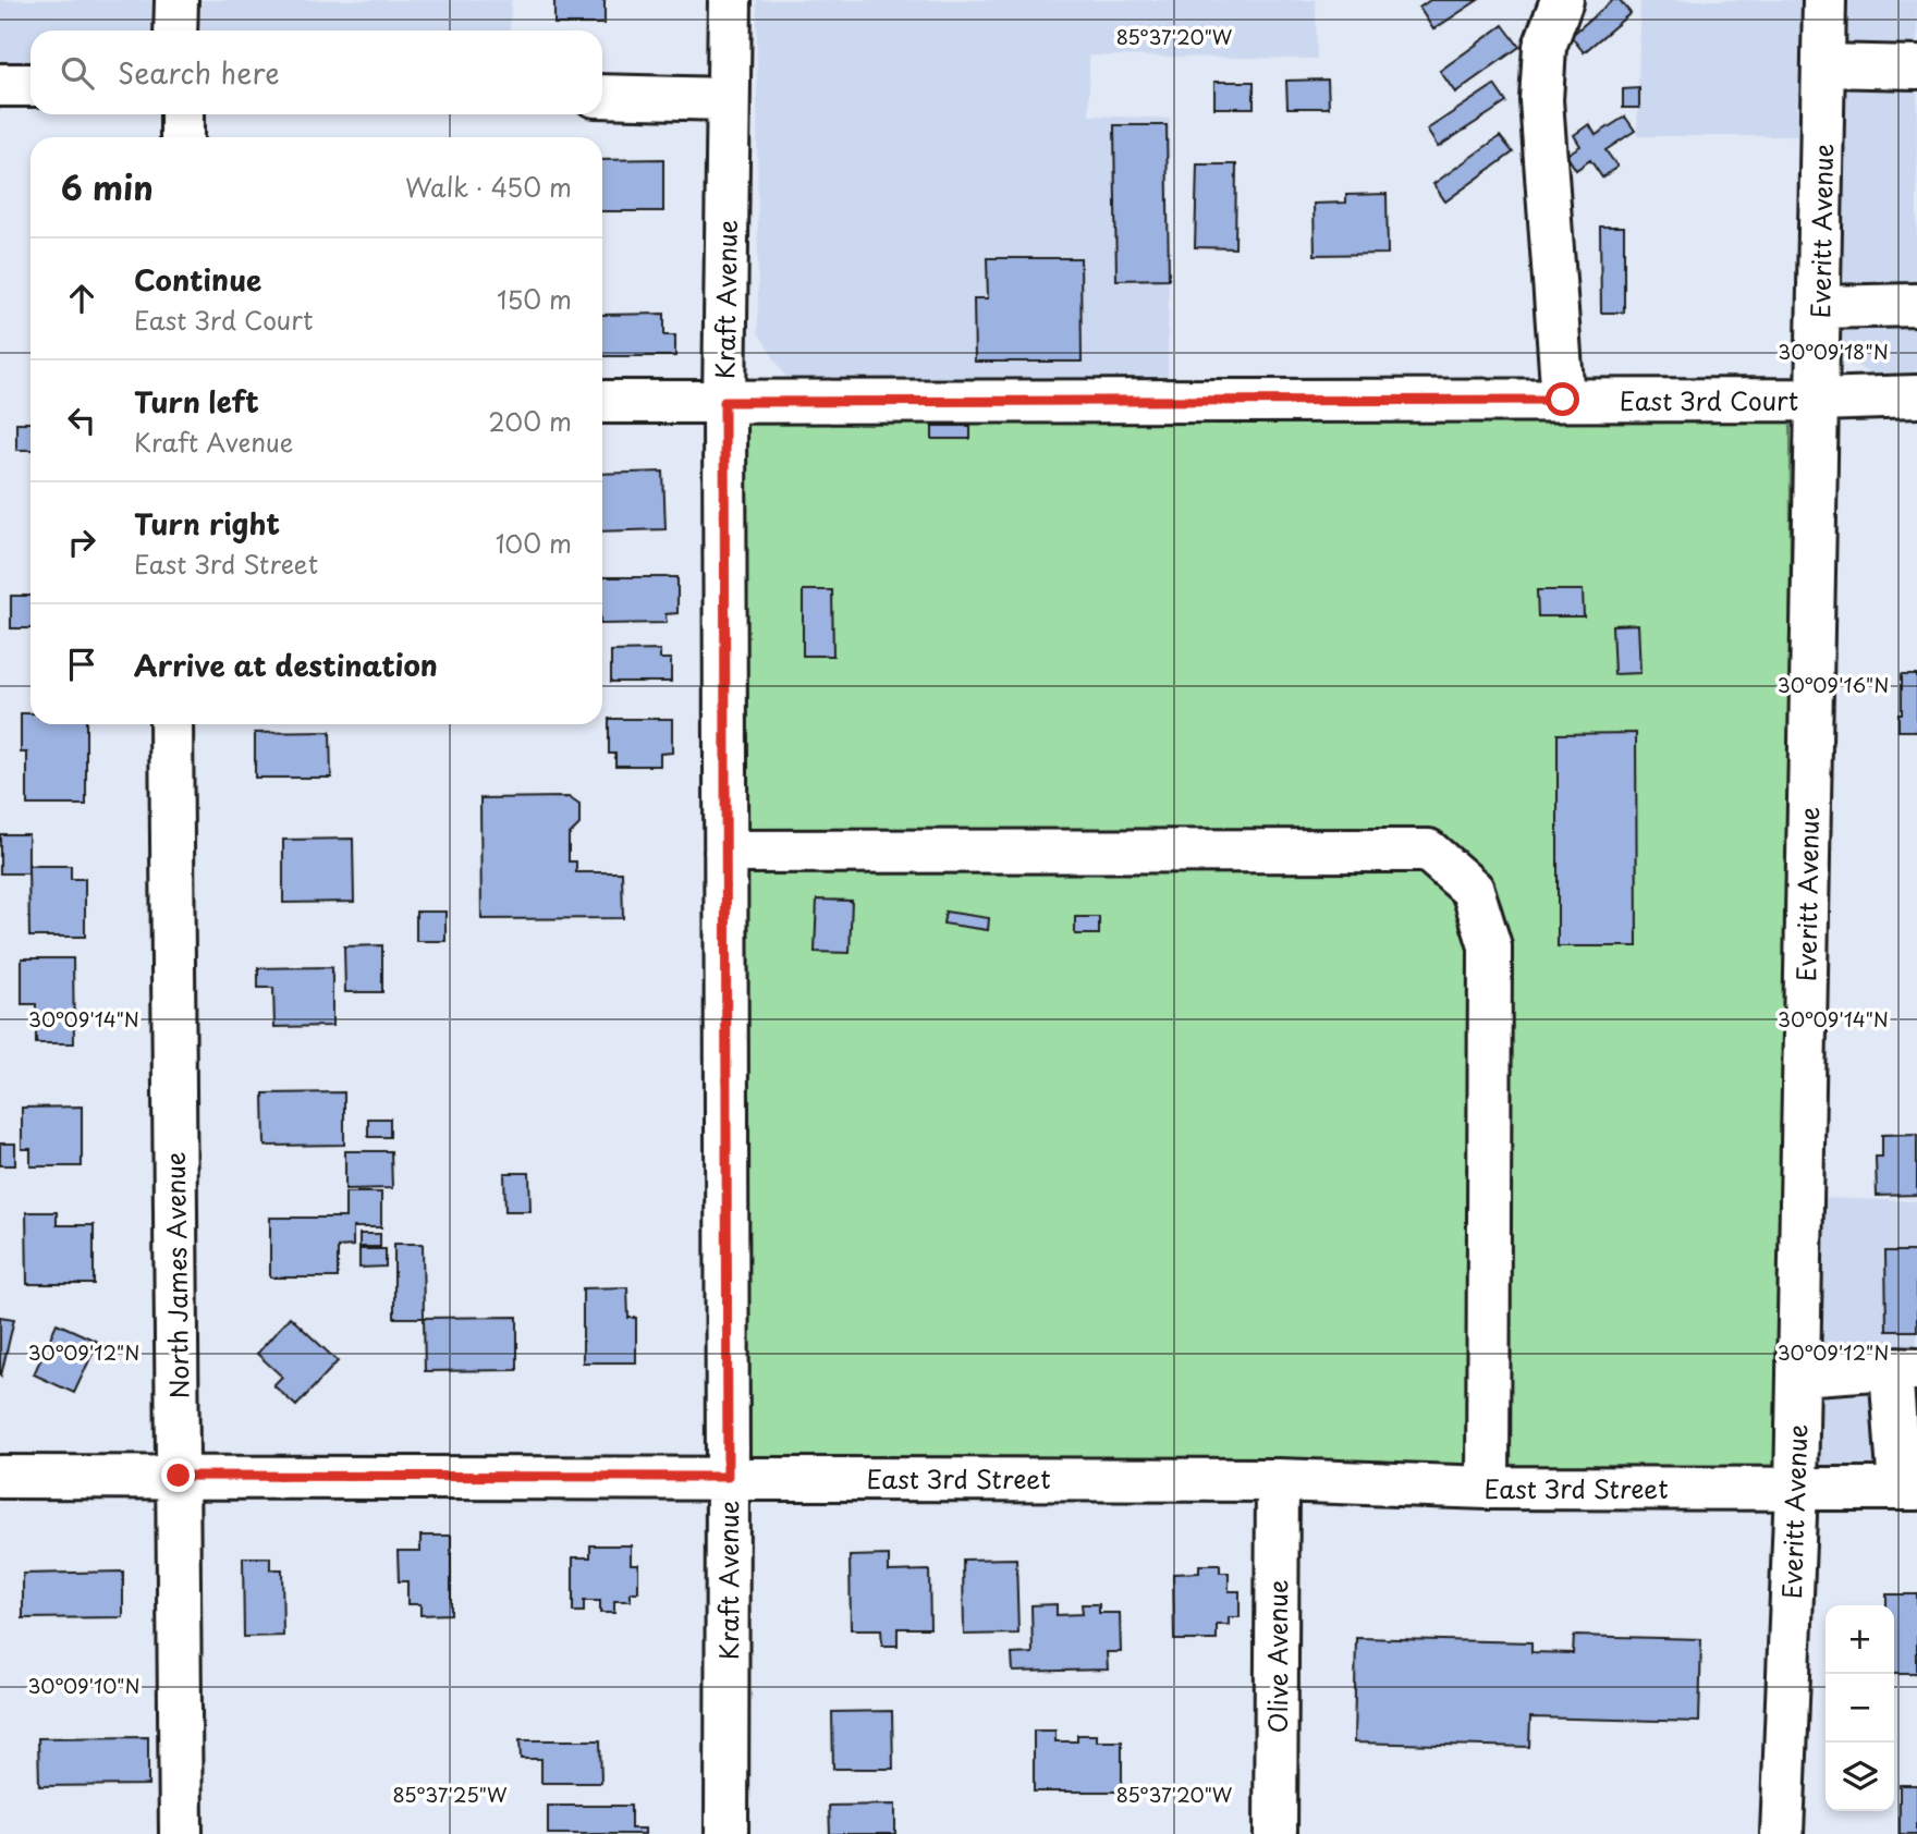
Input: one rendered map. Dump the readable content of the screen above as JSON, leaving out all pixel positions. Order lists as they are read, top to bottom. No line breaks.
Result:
{"streets":{"street":["Everitt Avenue","Kraft Avenue","East 3rd Court","North James Avenue","East 3rd Street","Olive Avenue"]},"crossings":[["Everitt Avenue","East 3rd Court"],["Everitt Avenue","East 3rd Street"],["Kraft Avenue","East 3rd Court"],["Kraft Avenue","East 3rd Street"],["North James Avenue","East 3rd Street"],["East 3rd Street","Olive Avenue"]],"page":{"search":"Search here","heading":["6 min","Walk · 450 m"],"list":[["Continue","East 3rd Court","150 m"],["Turn left","Kraft Avenue","200 m"],["Turn right","East 3rd Street","100 m"],"Arrive at destination"],"map_buttons":["+","−"]},"coordinates":["85°37'20\"W","30°09'18\"N","30°09'16\"N","30°09'14\"N","30°09'12\"N","30°09'10\"N","85°37'25\"W"]}
